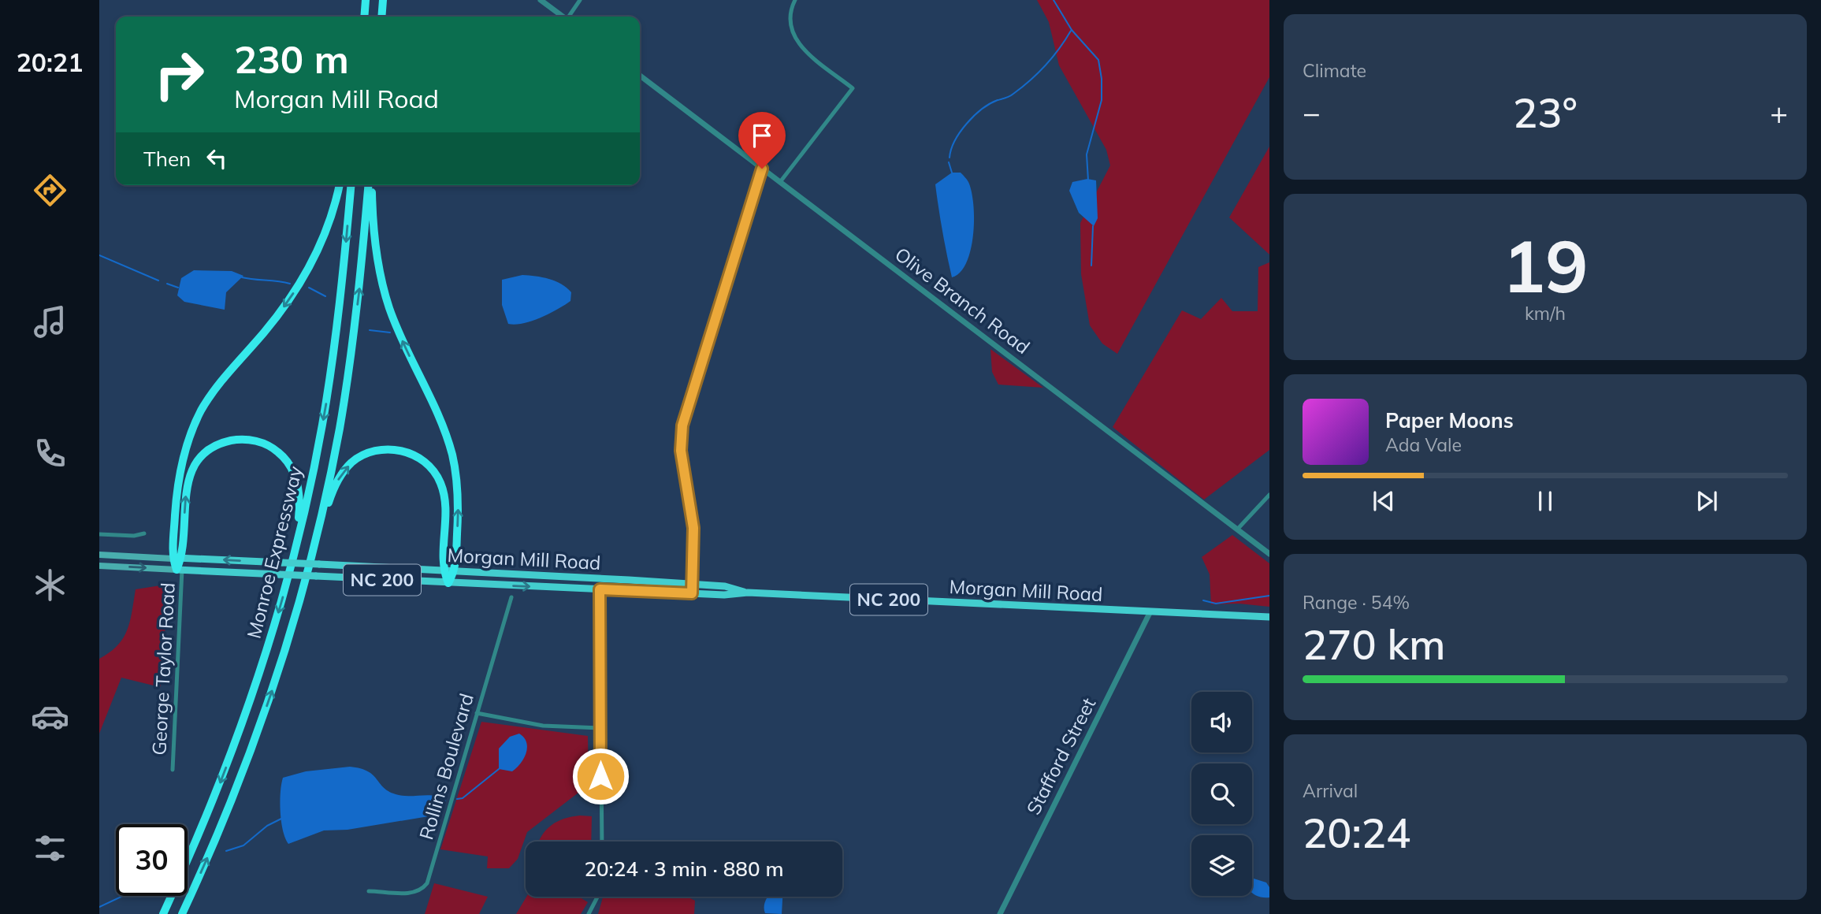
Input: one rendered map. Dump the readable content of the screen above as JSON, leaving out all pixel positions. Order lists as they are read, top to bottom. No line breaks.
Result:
{"streets":{"highway":["Monroe Expressway"],"main road":["Morgan Mill Road","NC 200"],"street":["Olive Branch Road","George Taylor Road","Stafford Street","Rollins Boulevard"]},"crossings":[["Morgan Mill Road","George Taylor Road"],["Morgan Mill Road","Stafford Street"]],"page":{"tabs":"20:21","tile":["Climate",["19","km/h"],["Range · 54%","270 km"],["Arrival","20:24"]],"turn":["230 m","Morgan Mill Road"],"heat":["−","23°","+"],"then":"Then","song":["Paper Moons","Ada Vale"],"limit":"30","trip":"20:24 · 3 min · 880 m"}}
